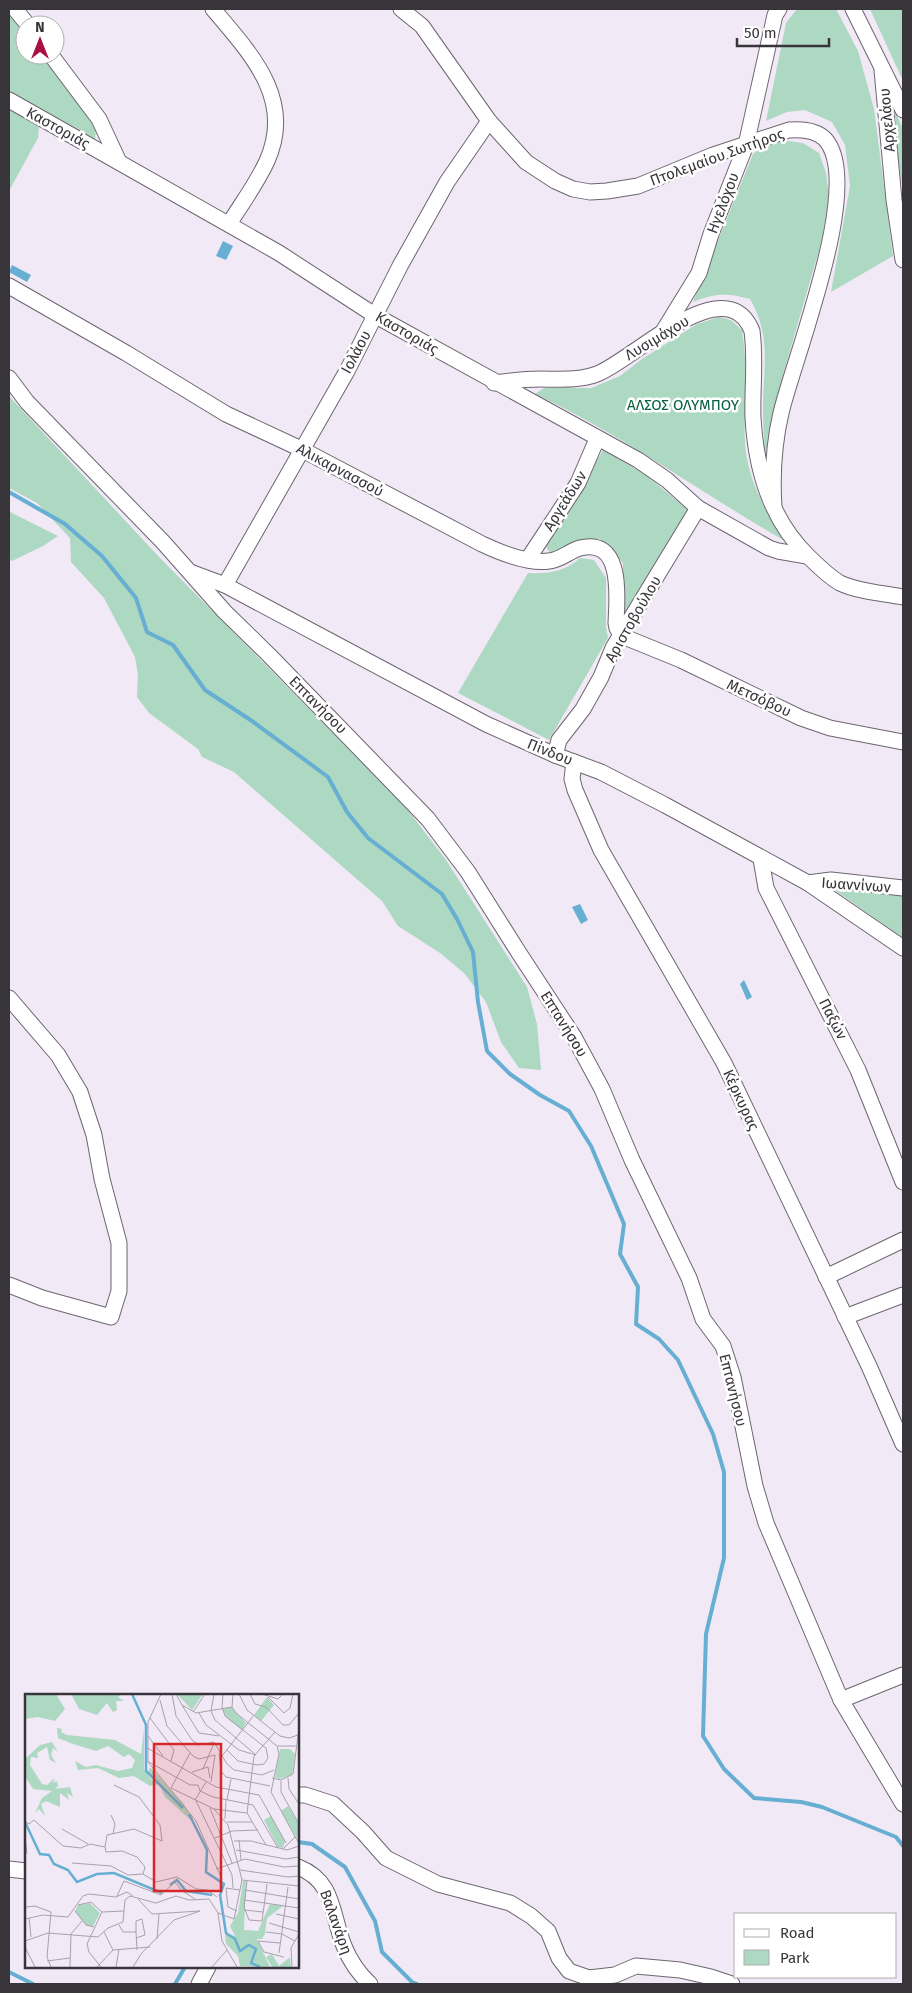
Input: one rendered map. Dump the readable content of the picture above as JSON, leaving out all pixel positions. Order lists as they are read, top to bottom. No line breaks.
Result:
{"streets":{"street":["Αρχελάου","Καστοριάς","Πτολεμαίου Σωτήρος","Ηγελόχου","Λυσιμάχου","Ιολάου","Αλικαρνασσού","Αργεάδων","Αριστοβούλου","Μετσόβου","Επτανήσου","Πίνδου","Ιωαννίνων","Παξών","Κέρκυρας","Βαλανάρη"]},"crossings":[["Καστοριάς","Λυσιμάχου"],["Καστοριάς","Ιολάου"],["Καστοριάς","Αργεάδων"],["Καστοριάς","Αριστοβούλου"],["Πτολεμαίου Σωτήρος","Ηγελόχου"],["Πτολεμαίου Σωτήρος","Λυσιμάχου"],["Πτολεμαίου Σωτήρος","Ιολάου"],["Ηγελόχου","Λυσιμάχου"],["Ιολάου","Αλικαρνασσού"],["Ιολάου","Πίνδου"],["Αλικαρνασσού","Αργεάδων"],["Αλικαρνασσού","Αριστοβούλου"],["Αλικαρνασσού","Μετσόβου"],["Αριστοβούλου","Μετσόβου"],["Αριστοβούλου","Πίνδου"],["Επτανήσου","Πίνδου"],["Πίνδου","Ιωαννίνων"],["Πίνδου","Παξών"],["Πίνδου","Κέρκυρας"]],"parks":["ΑΛΣΟΣ ΟΛΥΜΠΟΥ"],"legend":["Road","Park"],"scale_bar":"50 m","north":"top"}
